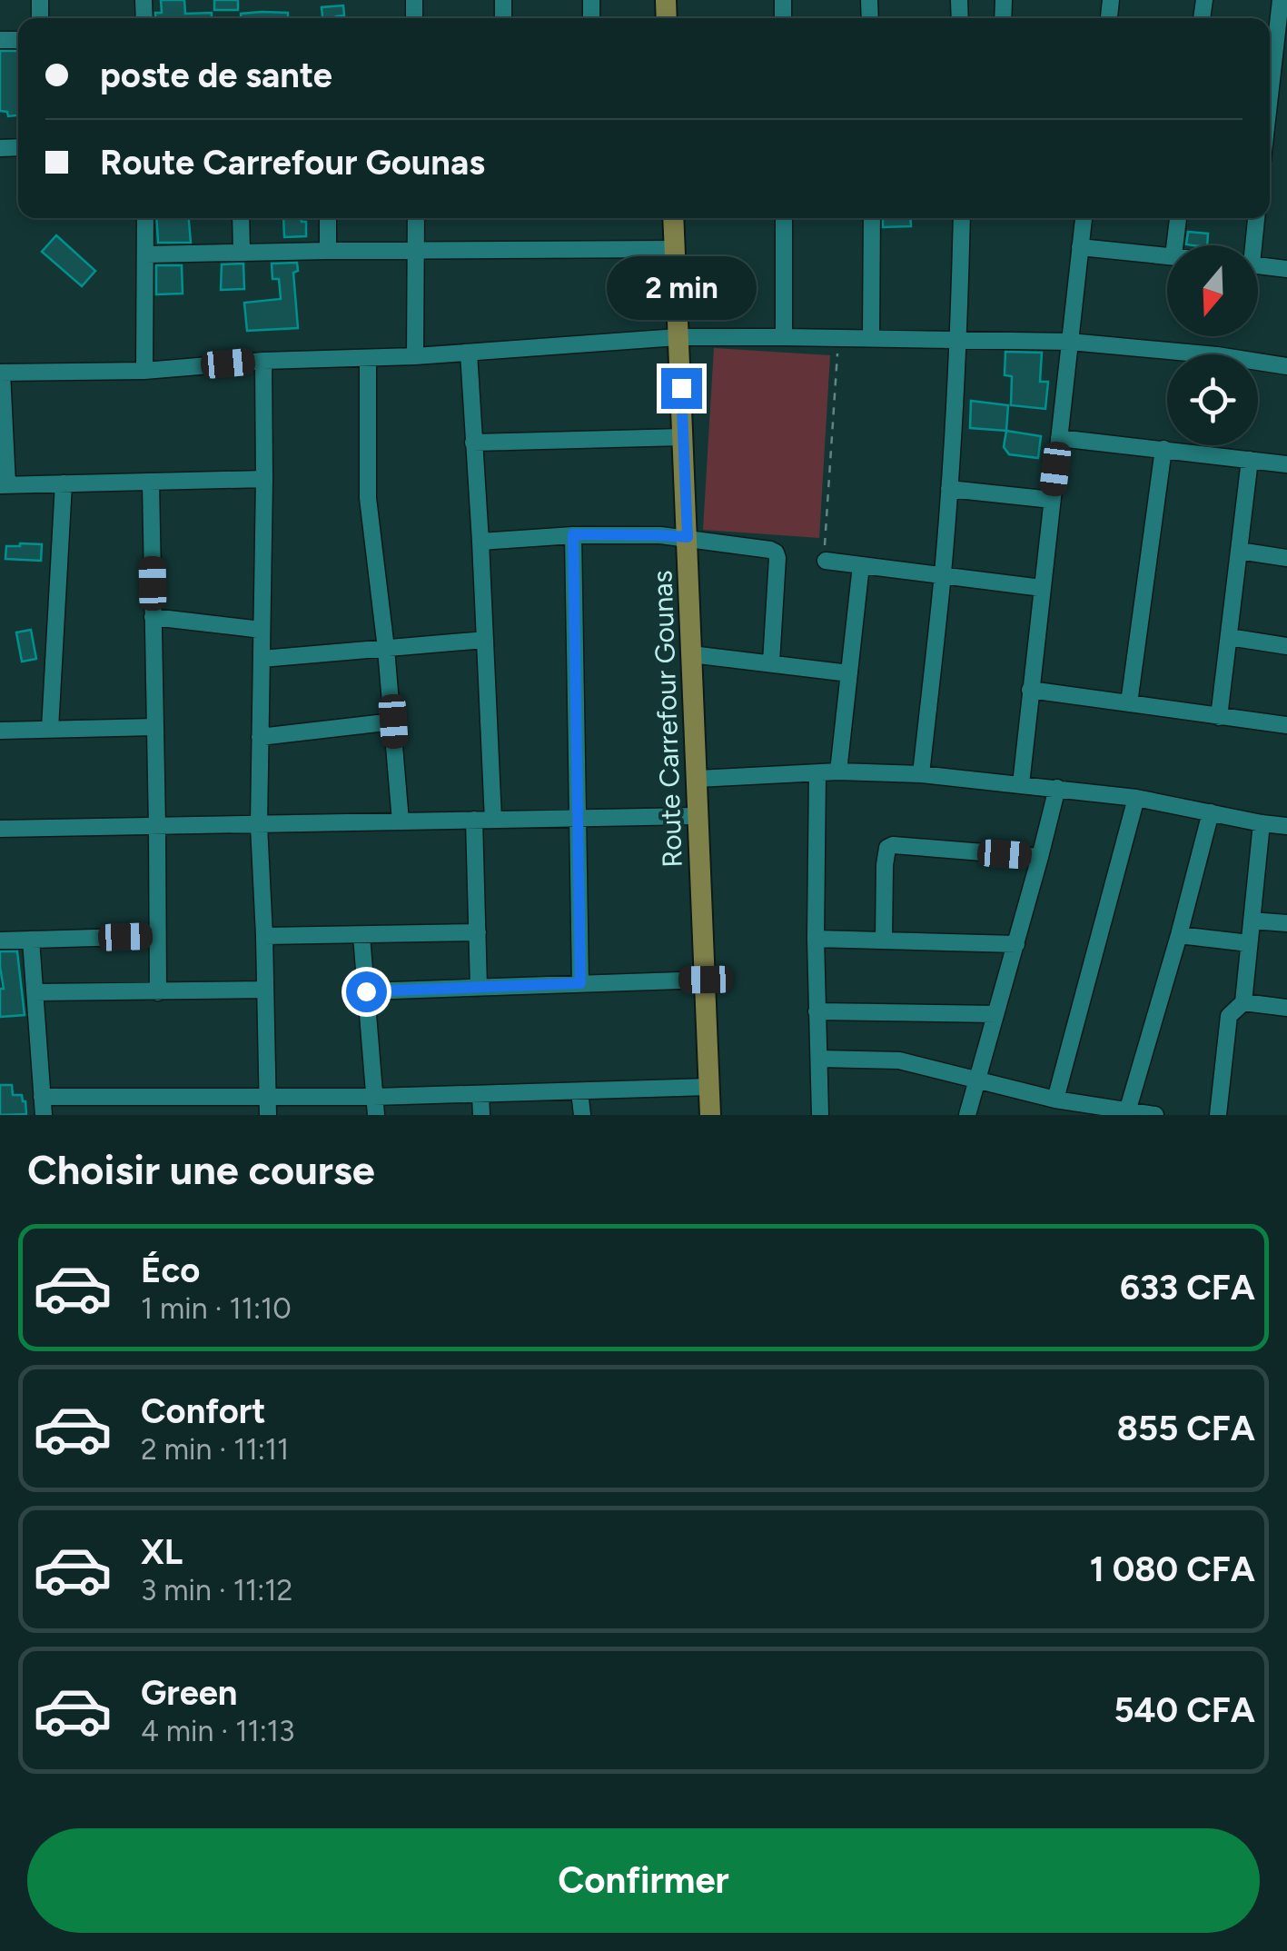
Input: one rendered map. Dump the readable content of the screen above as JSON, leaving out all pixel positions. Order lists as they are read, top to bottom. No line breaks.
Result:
{"streets":{"main road":["Route Carrefour Gounas"]},"north":"bottom","page":{"banner":["poste de sante","Route Carrefour Gounas"],"bubble":"2 min","heading":"Choisir une course","list":[{"name":"Éco","note":"1 min · 11:10","value":"633 CFA"},{"name":"Confort","note":"2 min · 11:11","value":"855 CFA"},{"name":"XL","note":"3 min · 11:12","value":"1 080 CFA"},{"name":"Green","note":"4 min · 11:13","value":"540 CFA"}],"buttons":"Confirmer"}}
